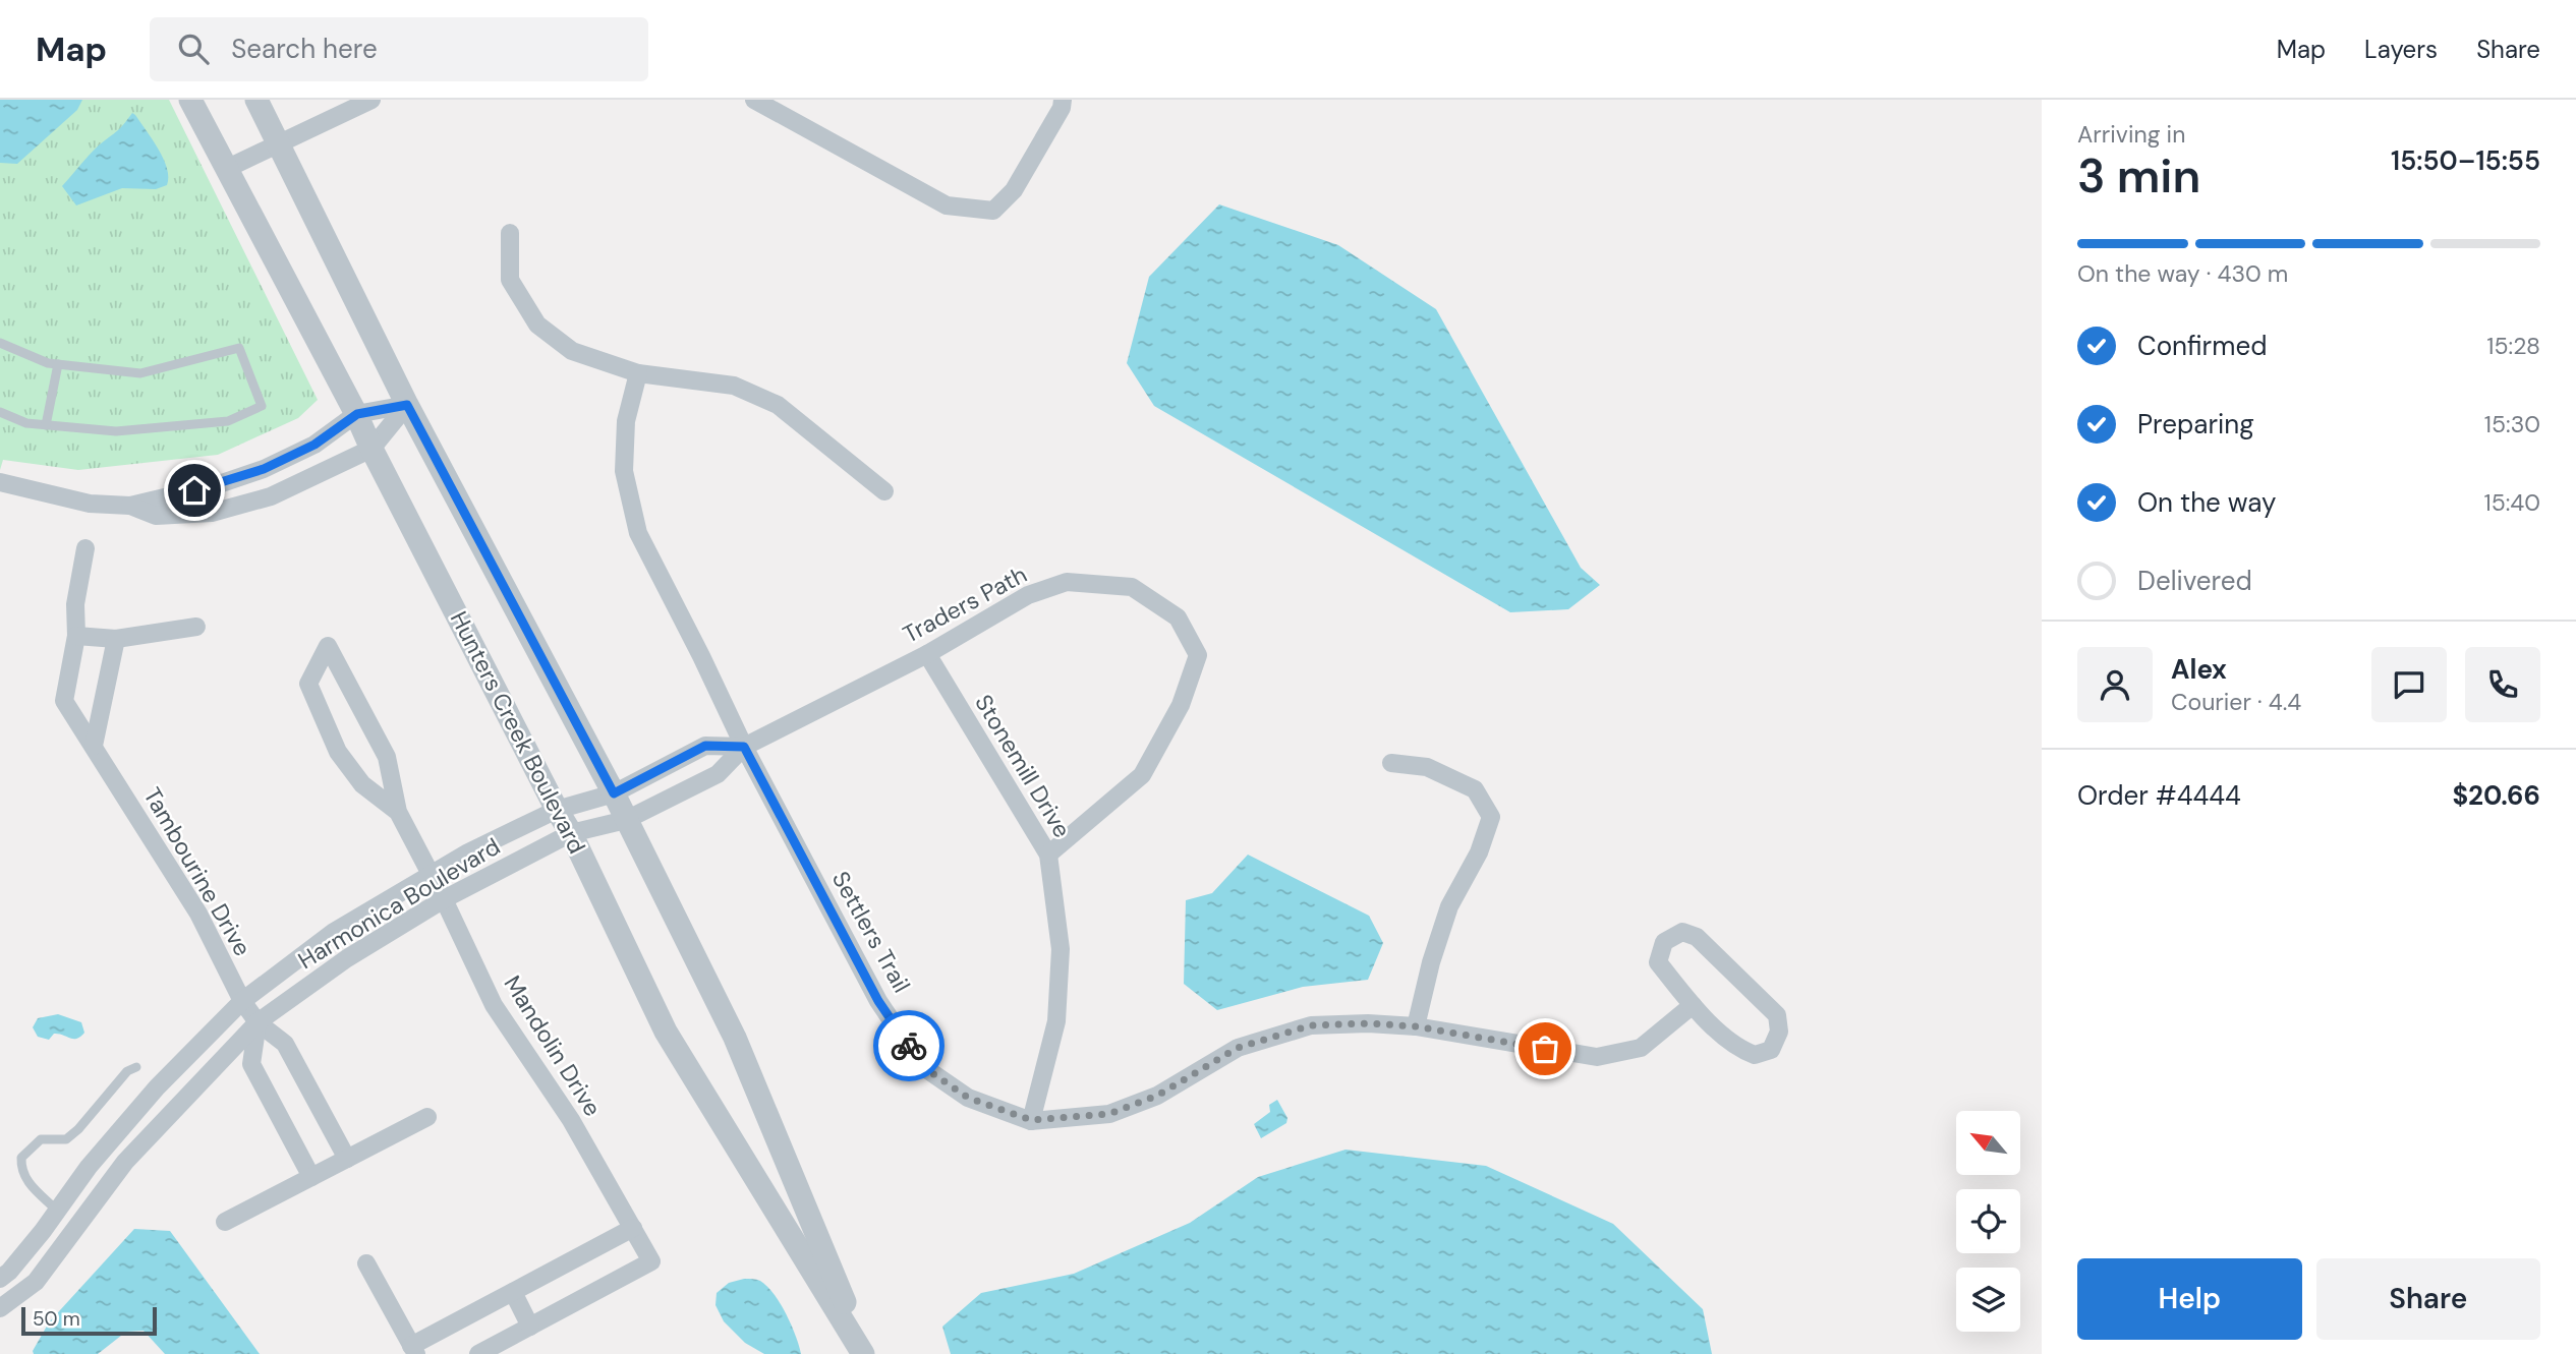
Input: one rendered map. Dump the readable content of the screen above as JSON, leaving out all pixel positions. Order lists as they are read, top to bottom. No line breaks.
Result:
{"streets":{"street":["Traders Path","Hunters Creek Boulevard","Stonemill Drive","Tambourine Drive","Harmonica Boulevard","Settlers Trail","Mandolin Drive"]},"crossings":[["Traders Path","Hunters Creek Boulevard"],["Traders Path","Stonemill Drive"],["Traders Path","Harmonica Boulevard"],["Traders Path","Settlers Trail"],["Hunters Creek Boulevard","Harmonica Boulevard"],["Stonemill Drive","Settlers Trail"],["Tambourine Drive","Harmonica Boulevard"],["Harmonica Boulevard","Mandolin Drive"]],"scale_bar":"50 m","north":"top left","page":{"header":"Map","search":"Search here","nav":["Map","Layers","Share"],"heading":["3 min","Arriving in","15:50–15:55"],"panel":["Alex","Courier · 4.4","Order #4444","$20.66"],"bar":"On the way · 430 m","list":[["Confirmed","15:28"],["Preparing","15:30"],["On the way","15:40"],"Delivered"],"buttons":["Help","Share"],"scale":"50 m"}}
